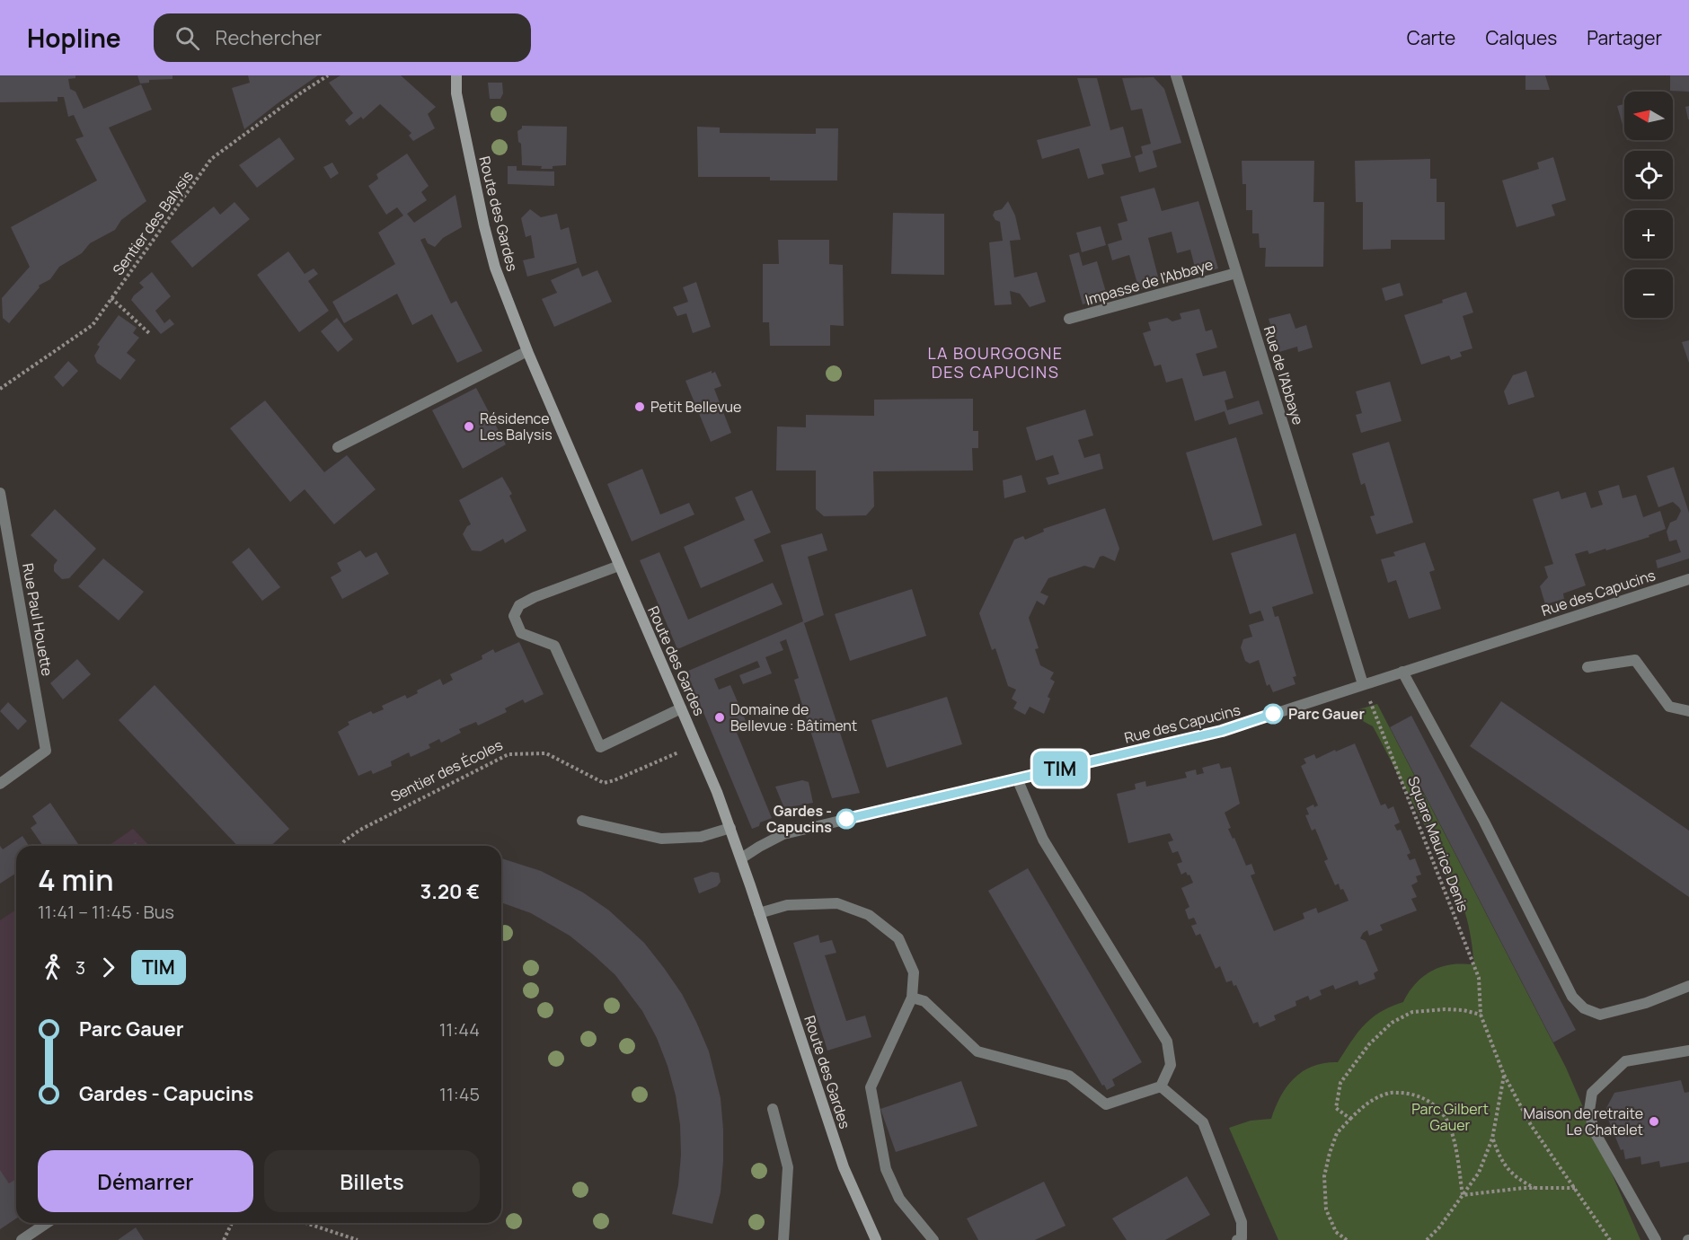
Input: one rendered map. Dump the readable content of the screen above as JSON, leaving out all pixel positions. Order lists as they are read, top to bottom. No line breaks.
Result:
{"streets":{"main road":["Route des Gardes"],"street":["Impasse de l'Abbaye","Rue de l'Abbaye","Rue des Capucins","Rue Paul Houette"],"path":["Sentier des Balysis","Sentier des Écoles","Square Maurice Denis"]},"crossings":[["Route des Gardes","Rue des Capucins"],["Route des Gardes","Sentier des Écoles"],["Impasse de l'Abbaye","Rue de l'Abbaye"],["Rue de l'Abbaye","Rue des Capucins"],["Rue de l'Abbaye","Square Maurice Denis"],["Rue des Capucins","Square Maurice Denis"]],"districts":["LA BOURGOGNE DES CAPUCINS"],"parks":["Parc Gilbert Gauer"],"places":["Petit Bellevue","Résidence Les Balysis","Parc Gauer","Domaine de Bellevue : Bâtiment","Gardes - Capucins","Maison de retraite Le Chatelet"],"lines":["bus line TIM"],"north":"left","page":{"header":"Hopline","search":"Rechercher","nav":["Carte","Calques","Partager"],"on_map":"TIM","map_buttons":["+","−"],"heading":["4 min","11:41 – 11:45 · Bus","3.20 €"],"legs":["3","TIM"],"list":[{"name":"Parc Gauer","value":"11:44"},{"name":"Gardes - Capucins","value":"11:45"}],"buttons":["Démarrer","Billets"]}}
